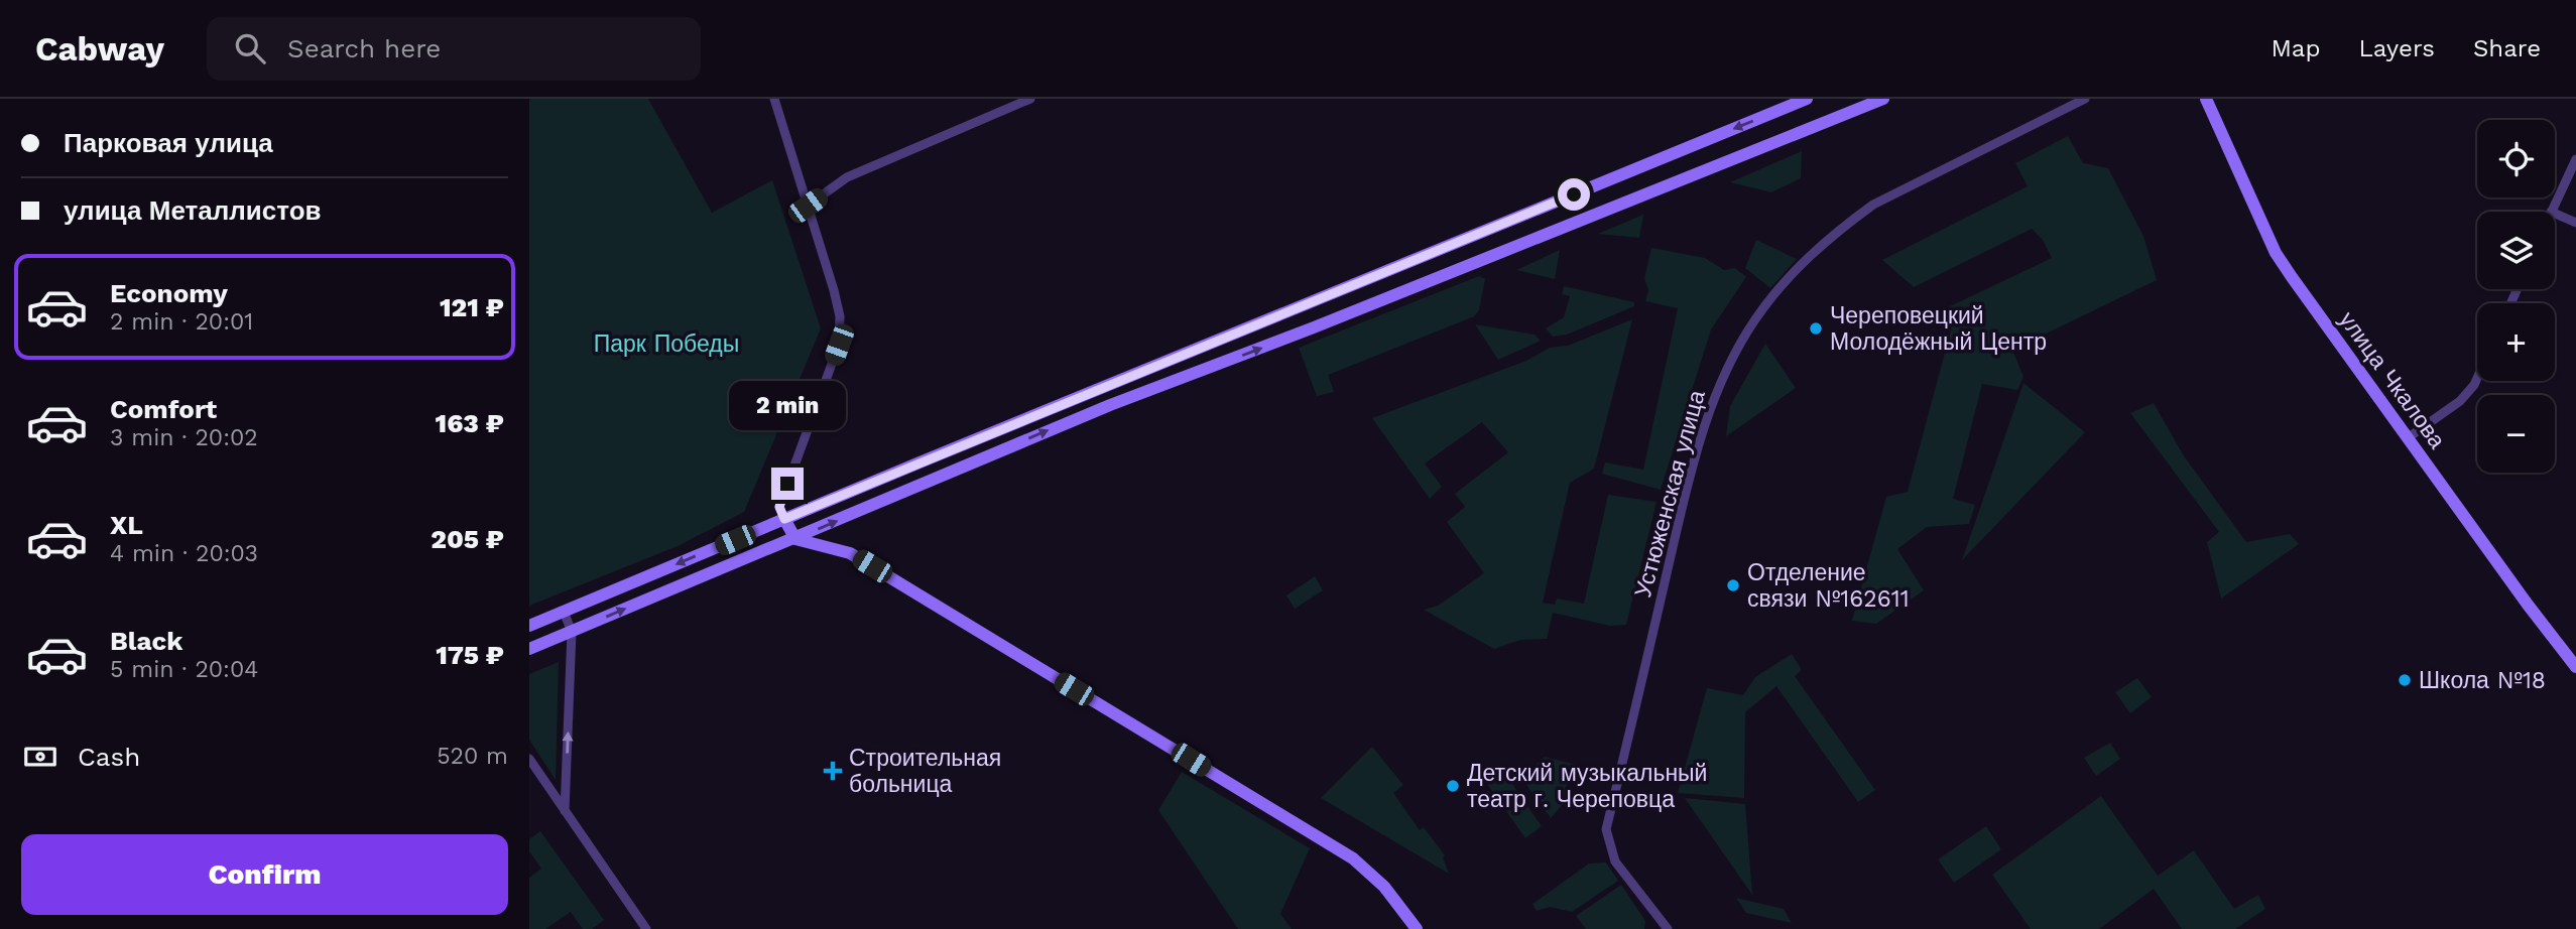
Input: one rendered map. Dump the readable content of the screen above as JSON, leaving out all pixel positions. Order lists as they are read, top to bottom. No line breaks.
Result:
{"streets":{"main road":["улица Чкалова"],"street":["Устюженская улица"]},"parks":["Парк Победы"],"places":{"other":["Череповецкий Молодёжный Центр","Отделение связи №162611","Школа №18","Детский музыкальный театр г. Череповца"],"health":["Строительная больница"]},"page":{"header":"Cabway","search":"Search here","nav":["Map","Layers","Share"],"banner":["Парковая улица","улица Металлистов"],"map_buttons":["+","−"],"list":[{"name":"Economy","note":"2 min · 20:01","value":"121 ₽"},{"name":"Comfort","note":"3 min · 20:02","value":"163 ₽"},{"name":"XL","note":"4 min · 20:03","value":"205 ₽"},{"name":"Black","note":"5 min · 20:04","value":"175 ₽"}],"bubble":"2 min","pay":["Cash","520 m"],"buttons":"Confirm"}}
